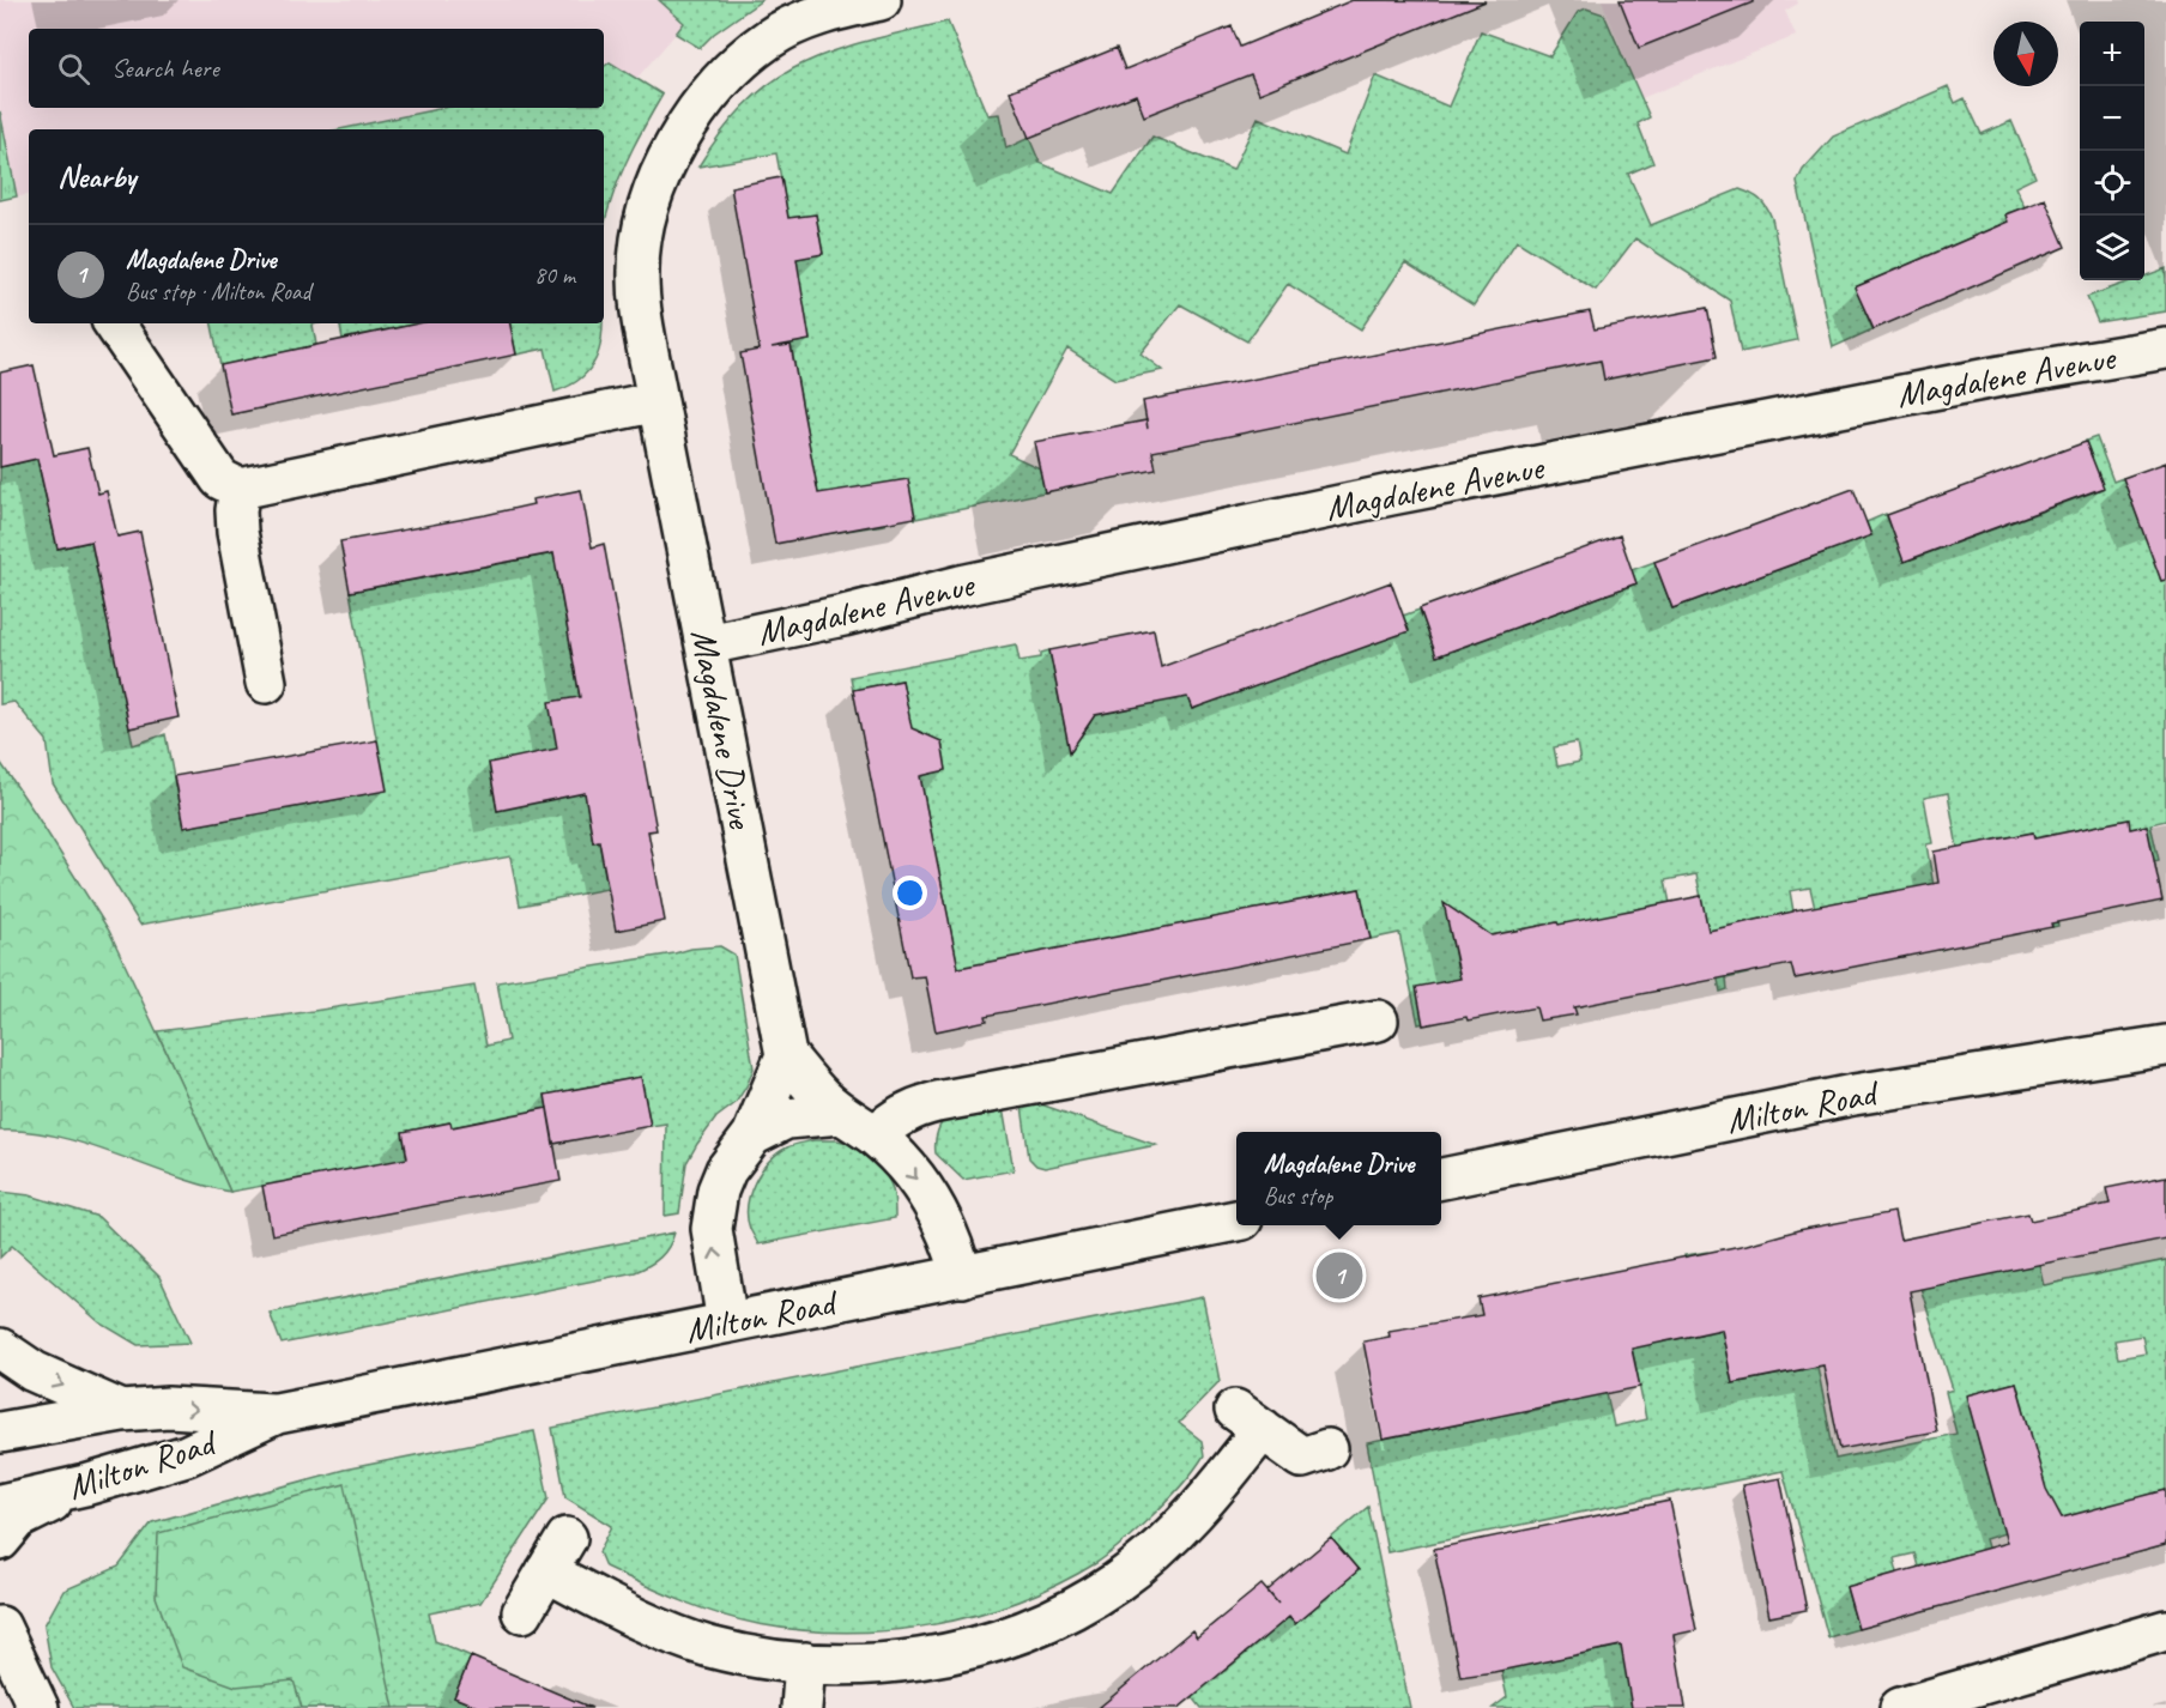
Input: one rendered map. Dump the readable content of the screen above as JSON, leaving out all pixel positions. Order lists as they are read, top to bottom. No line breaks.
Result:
{"streets":{"street":["Magdalene Avenue","Magdalene Drive","Milton Road"]},"crossings":[["Magdalene Avenue","Magdalene Drive"]],"north":"bottom","page":{"map_buttons":["+","−"],"search":"Search here","heading":"Nearby","list":[{"mark":"1","name":"Magdalene Drive","note":"Bus stop · Milton Road","value":"80 m"}],"popup":["Magdalene Drive","Bus stop"],"pins":"1"}}
